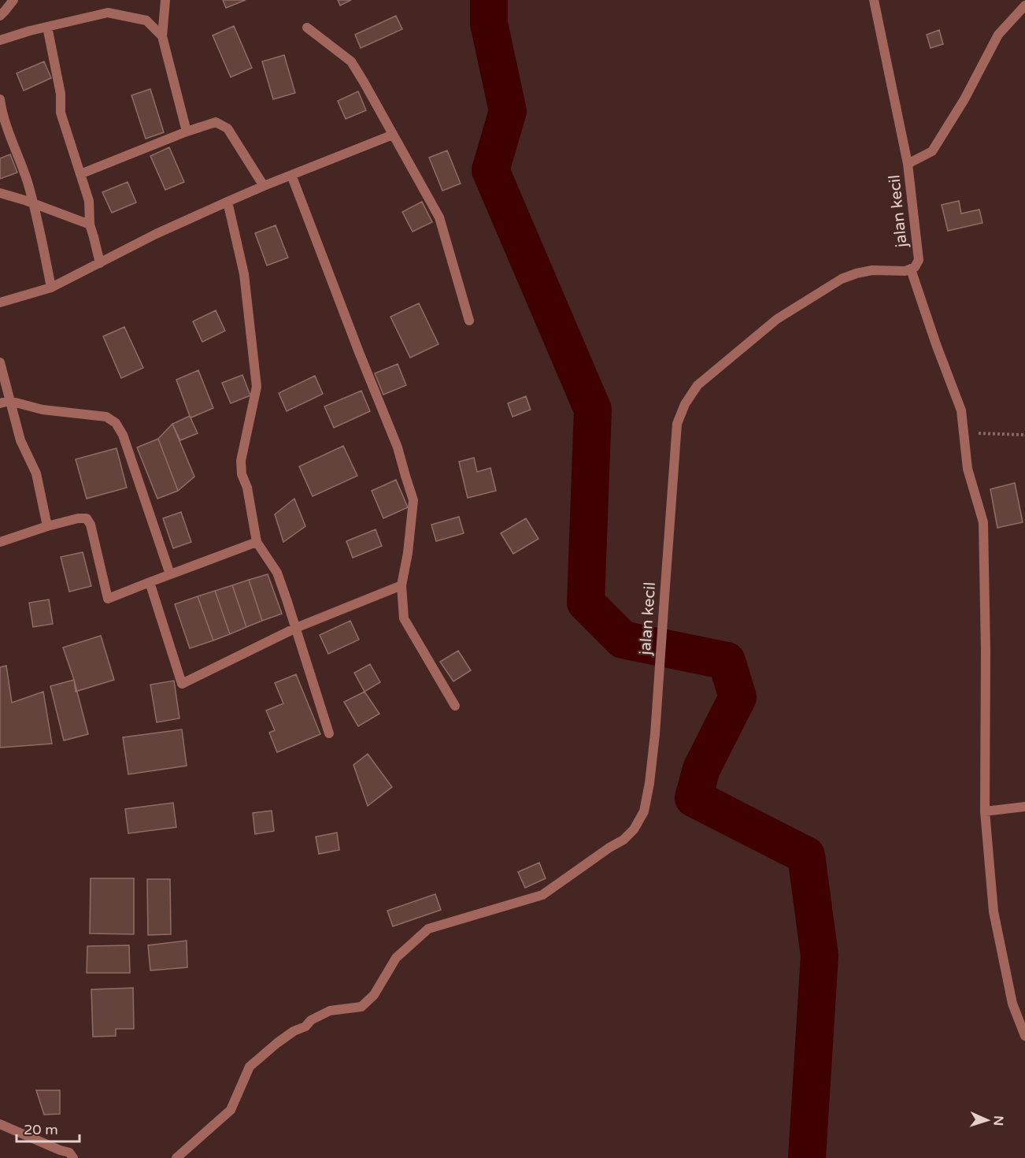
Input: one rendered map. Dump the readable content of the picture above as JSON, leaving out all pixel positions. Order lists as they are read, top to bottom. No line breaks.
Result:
{"streets":{"street":["jalan kecil"]},"scale_bar":"20 m","north":"right"}
